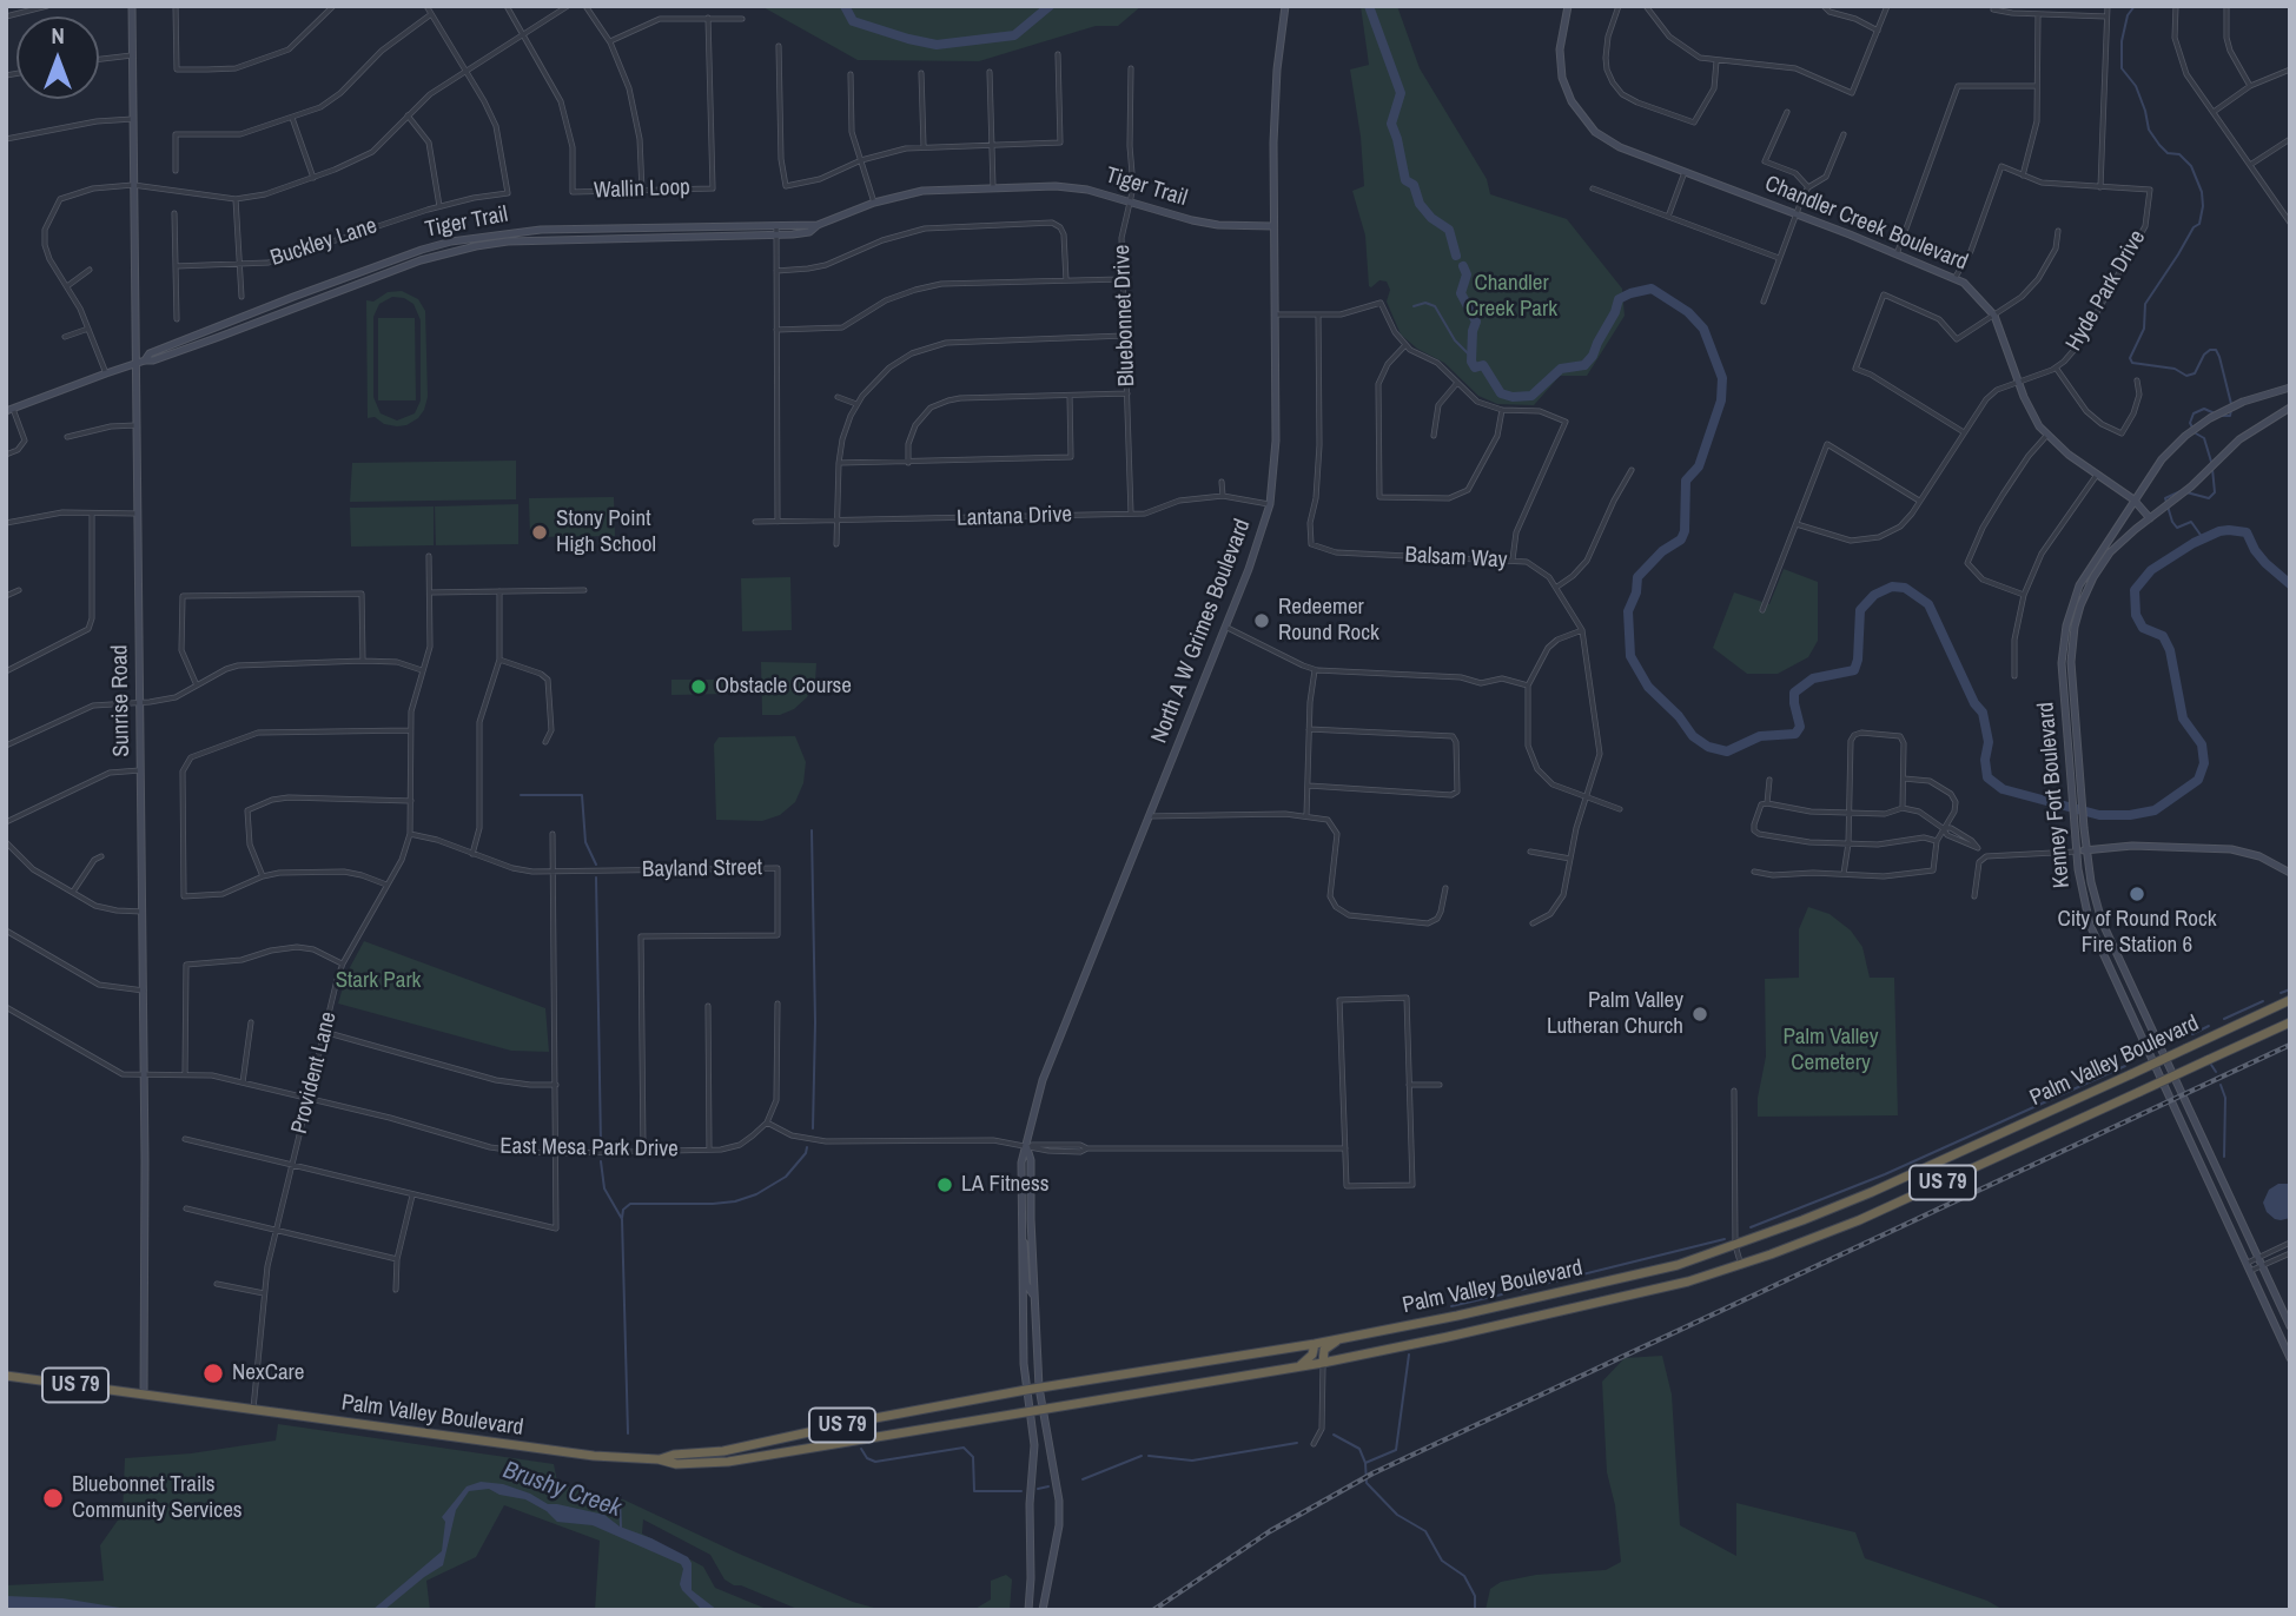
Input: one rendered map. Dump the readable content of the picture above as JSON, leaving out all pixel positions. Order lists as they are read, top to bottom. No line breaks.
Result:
{"streets":{"highway":["Palm Valley Boulevard","US 79"],"main road":["Tiger Trail","Chandler Creek Boulevard","North A W Grimes Boulevard","Sunrise Road","Kenney Fort Boulevard"],"street":["Wallin Loop","Buckley Lane","Hyde Park Drive","Bluebonnet Drive","Lantana Drive","Balsam Way","Bayland Street","Provident Lane","East Mesa Park Drive"]},"crossings":[["Tiger Trail","Bluebonnet Drive"],["Tiger Trail","North A W Grimes Boulevard"],["Tiger Trail","Sunrise Road"],["Chandler Creek Boulevard","Hyde Park Drive"],["Chandler Creek Boulevard","Kenney Fort Boulevard"],["Bluebonnet Drive","Lantana Drive"],["Lantana Drive","North A W Grimes Boulevard"],["North A W Grimes Boulevard","Palm Valley Boulevard"],["Sunrise Road","Palm Valley Boulevard"],["Sunrise Road","East Mesa Park Drive"],["Bayland Street","Provident Lane"],["Bayland Street","East Mesa Park Drive"],["Palm Valley Boulevard","Provident Lane"],["Provident Lane","East Mesa Park Drive"]],"water":["Brushy Creek"],"parks":["Chandler Creek Park","Stark Park","Palm Valley Cemetery"],"places":["Stony Point High School","Redeemer Round Rock","Obstacle Course","City of Round Rock Fire Station 6","Palm Valley Lutheran Church","LA Fitness","NexCare","Bluebonnet Trails Community Services"],"north":"top"}
